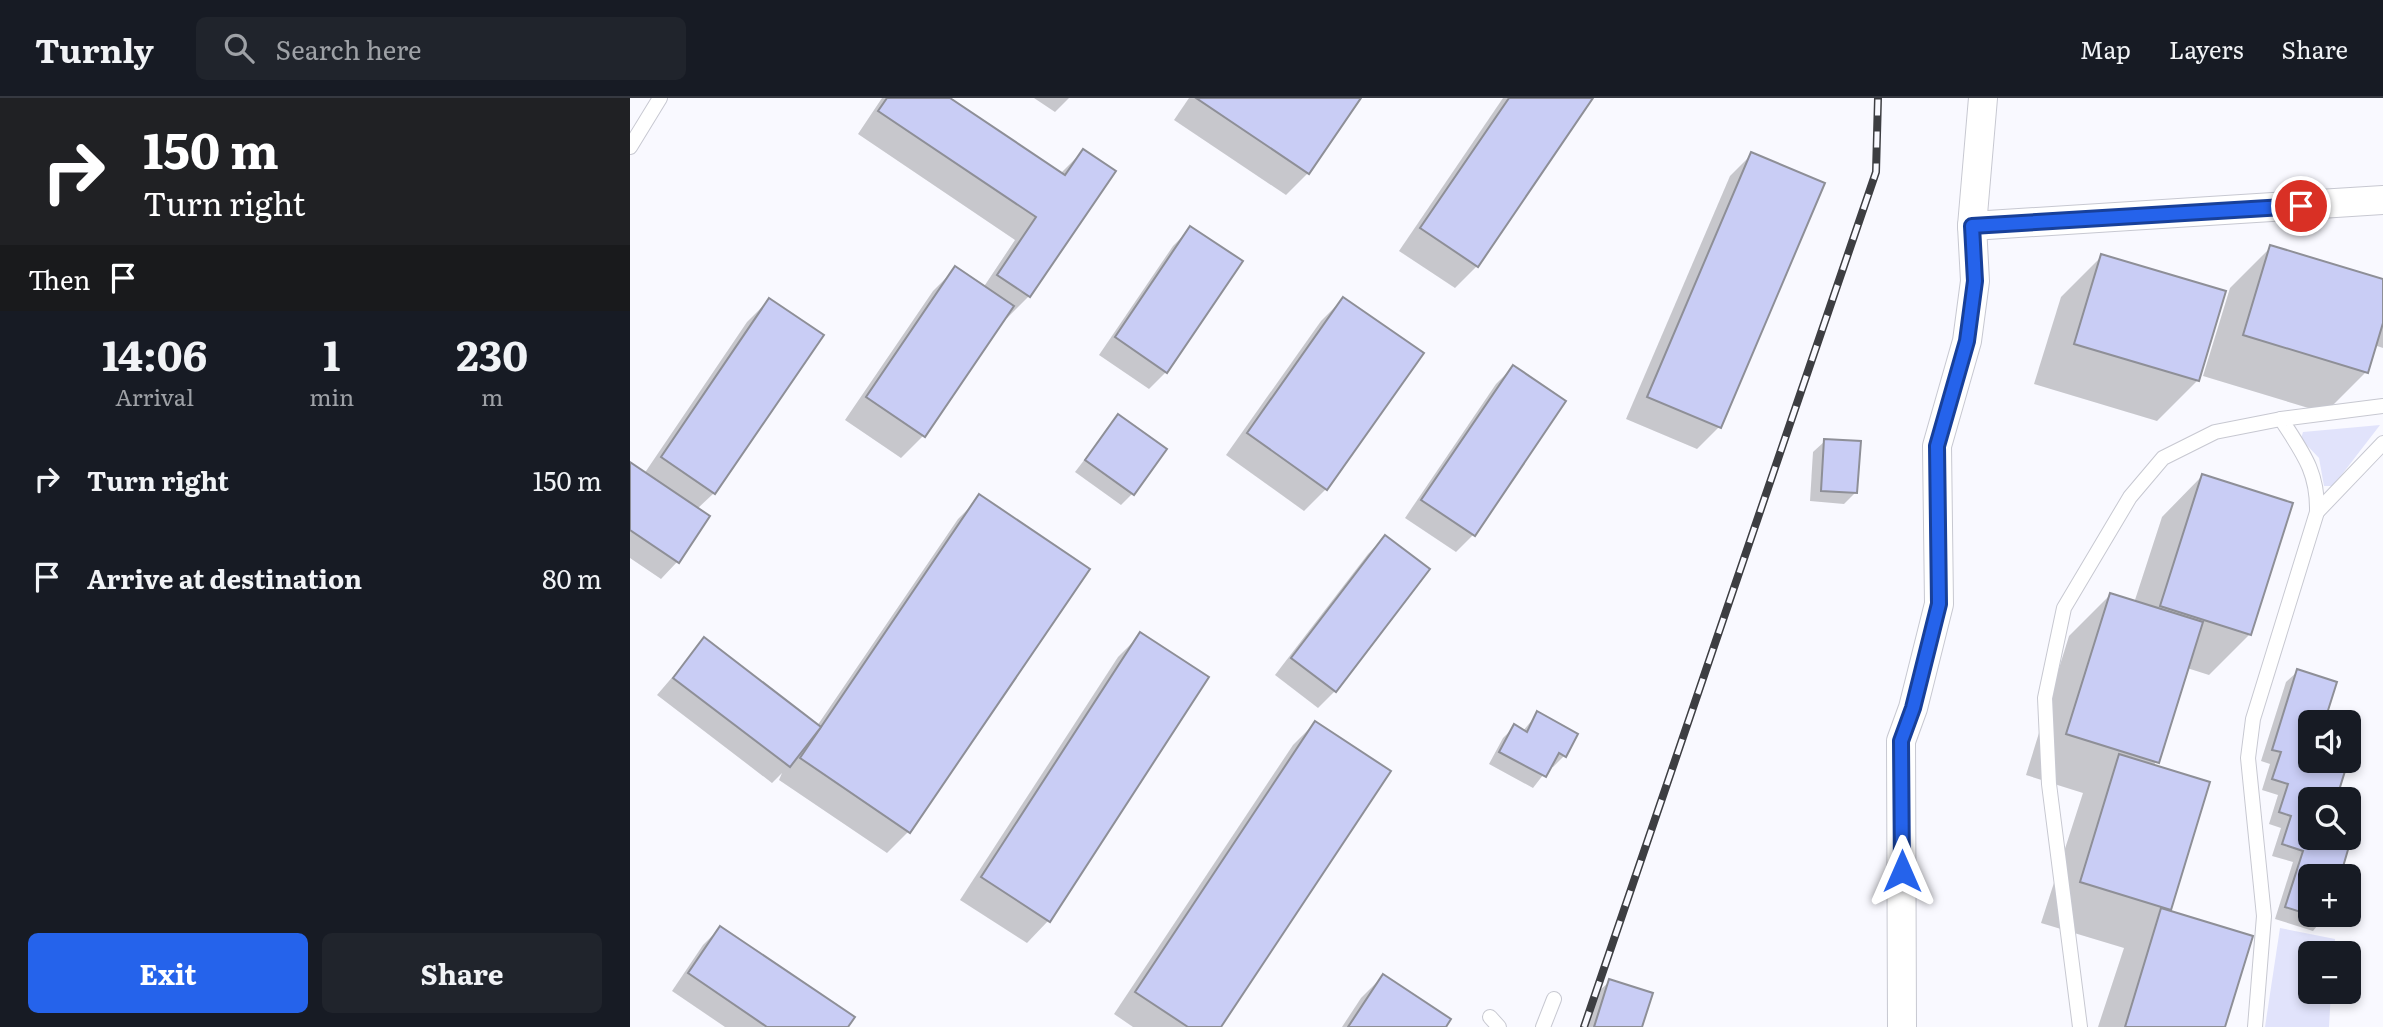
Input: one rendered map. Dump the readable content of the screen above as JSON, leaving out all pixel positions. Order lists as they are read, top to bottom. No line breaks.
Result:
{"page":{"header":"Turnly","search":"Search here","nav":["Map","Layers","Share"],"turn":["150 m","Turn right"],"then":"Then","eta":["14:06","Arrival","1","min","230","m"],"list":[{"name":"Turn right","value":"150 m"},{"name":"Arrive at destination","value":"80 m"}],"map_buttons":["+","−"],"buttons":["Exit","Share"]}}
